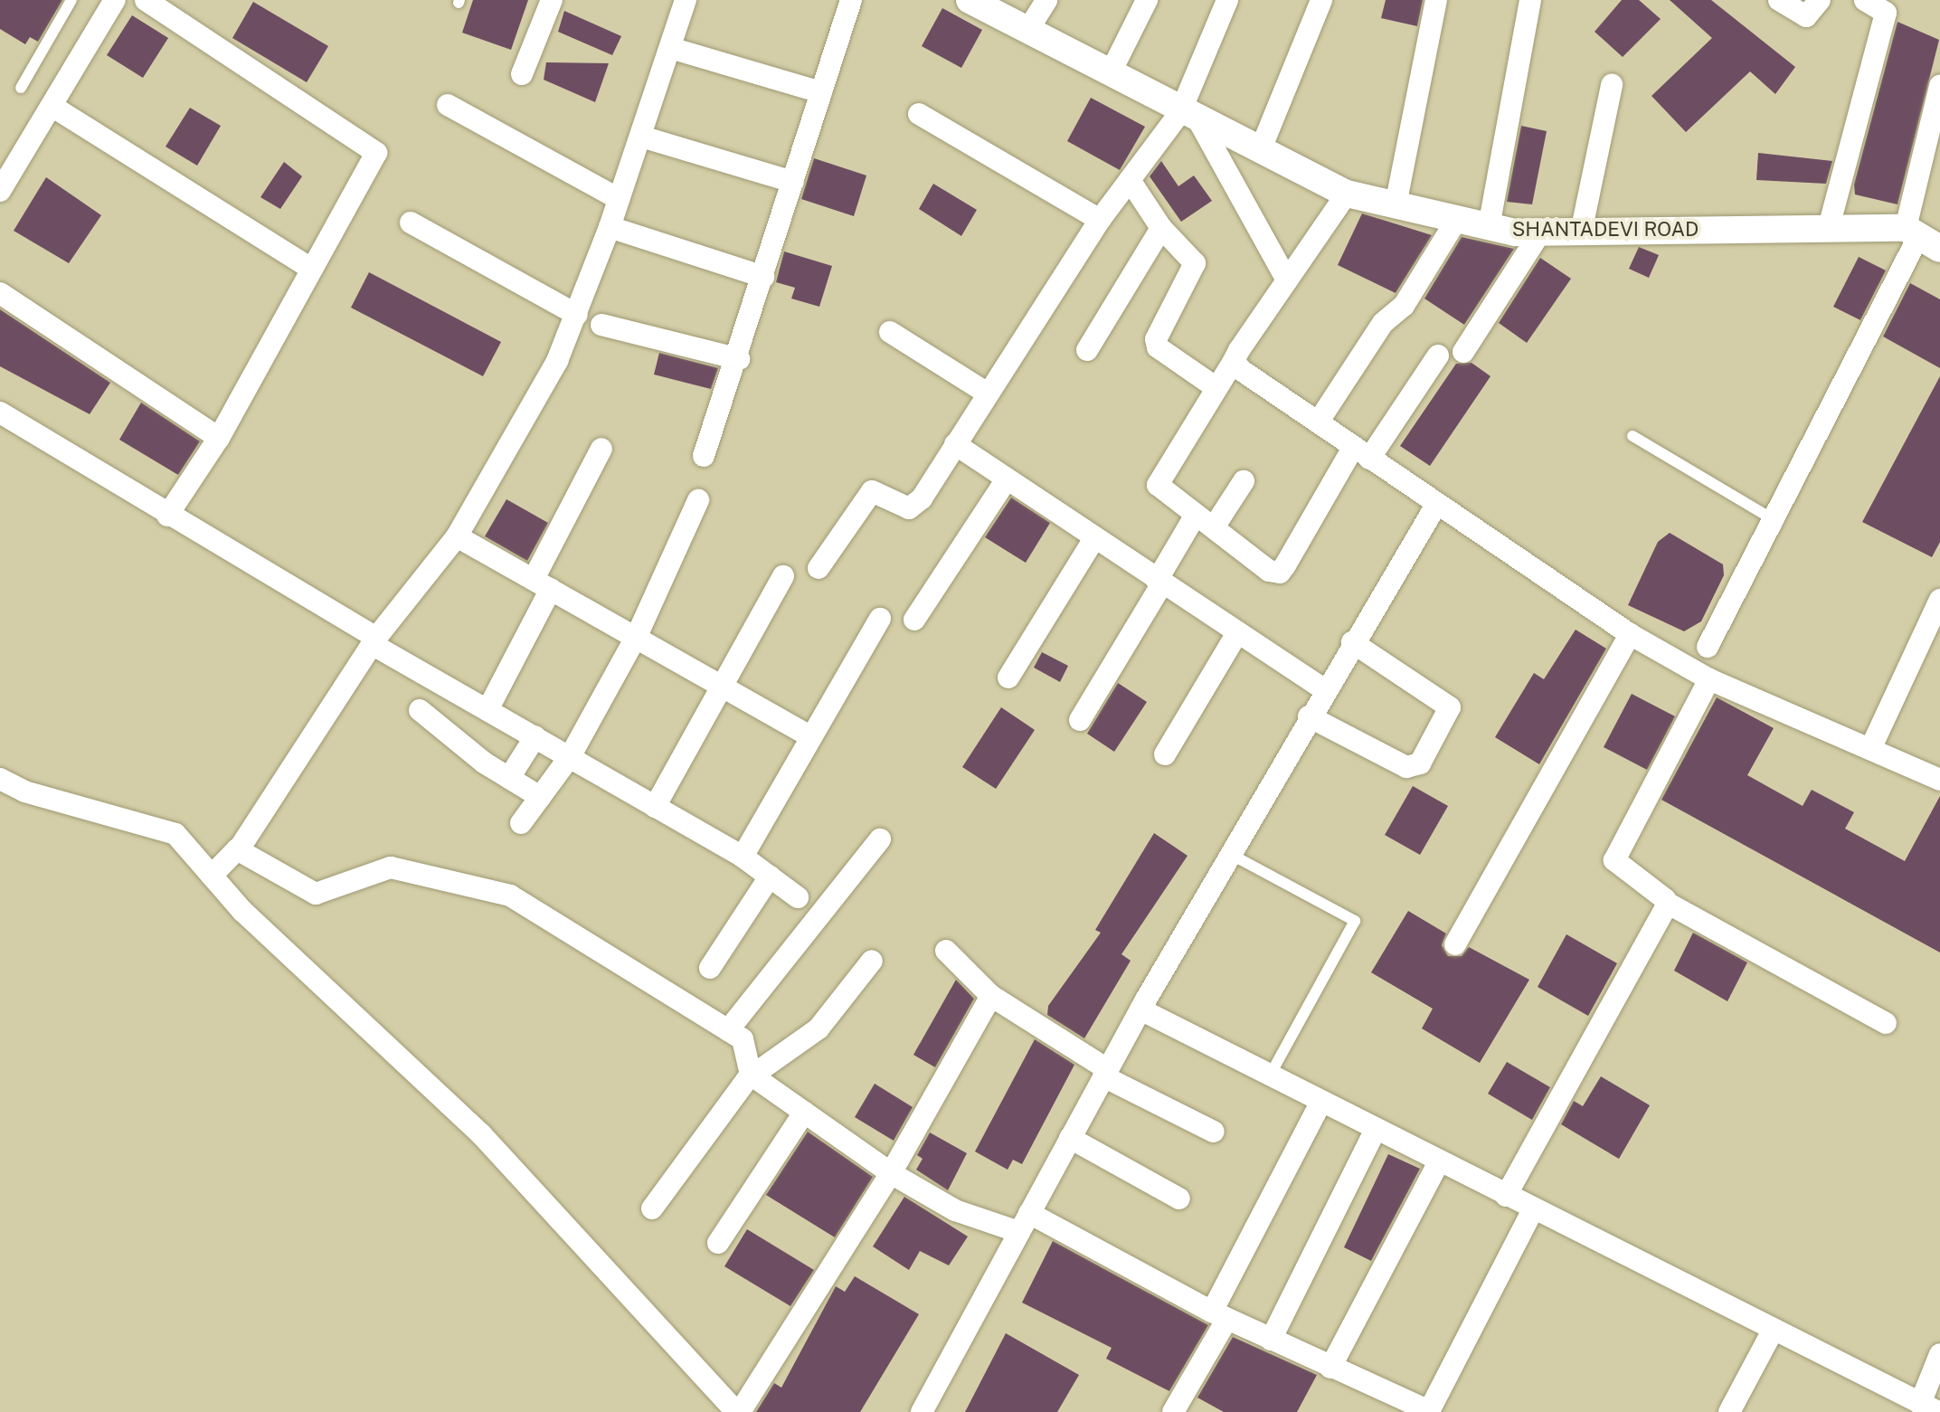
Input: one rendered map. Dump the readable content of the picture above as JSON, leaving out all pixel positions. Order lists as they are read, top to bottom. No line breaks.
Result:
{"streets":{"street":["SHANTADEVI ROAD"]}}
